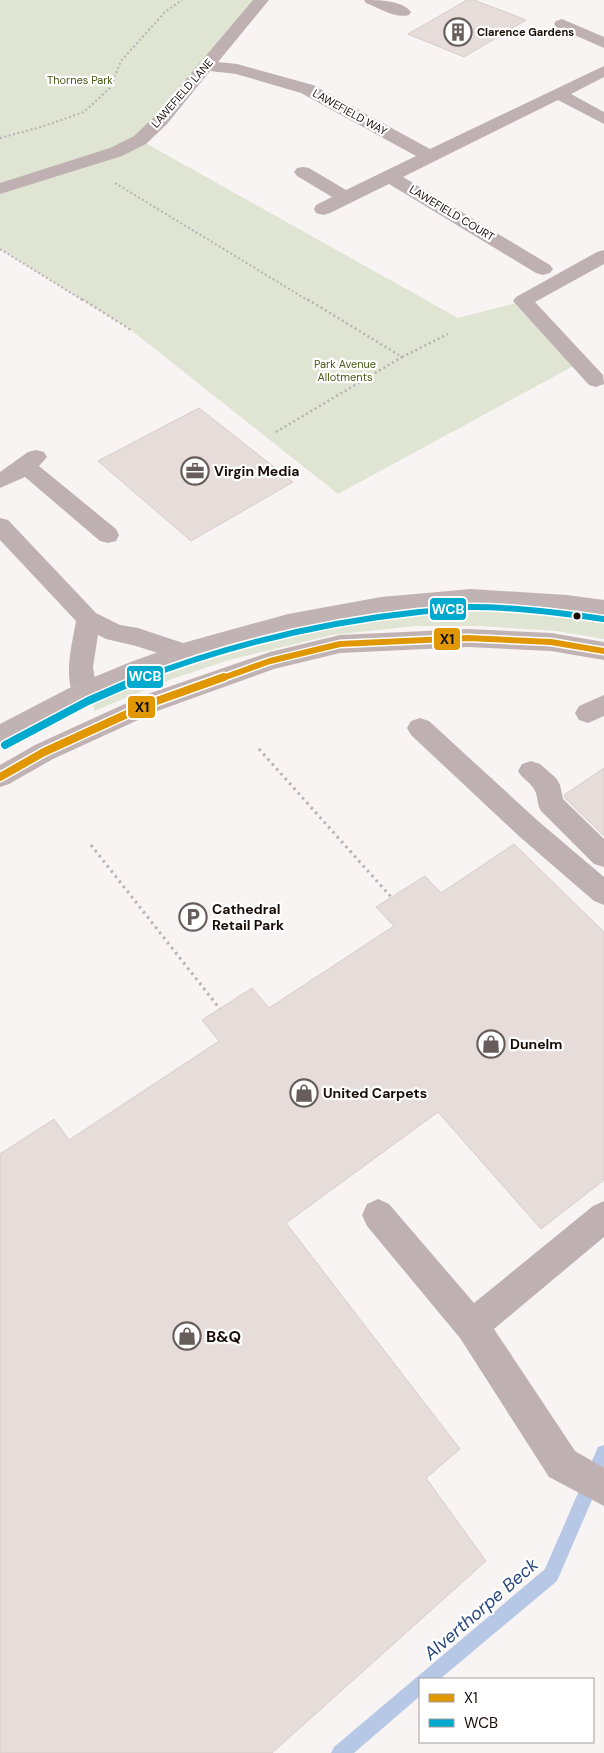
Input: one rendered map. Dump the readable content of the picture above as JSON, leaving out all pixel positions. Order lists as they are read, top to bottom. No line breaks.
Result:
{"streets":{"street":["LAWEFIELD LANE","LAWEFIELD WAY","LAWEFIELD COURT"]},"crossings":[["LAWEFIELD LANE","LAWEFIELD WAY"]],"water":["Alverthorpe Beck"],"parks":["Thornes Park","Park Avenue Allotments"],"places":{"building":["Clarence Gardens"],"office":["Virgin Media"],"parking":["Cathedral Retail Park"],"shop":["Dunelm","United Carpets","B&Q"]},"lines":["transit line WCB","transit line X1"],"legend":["X1","WCB"]}
